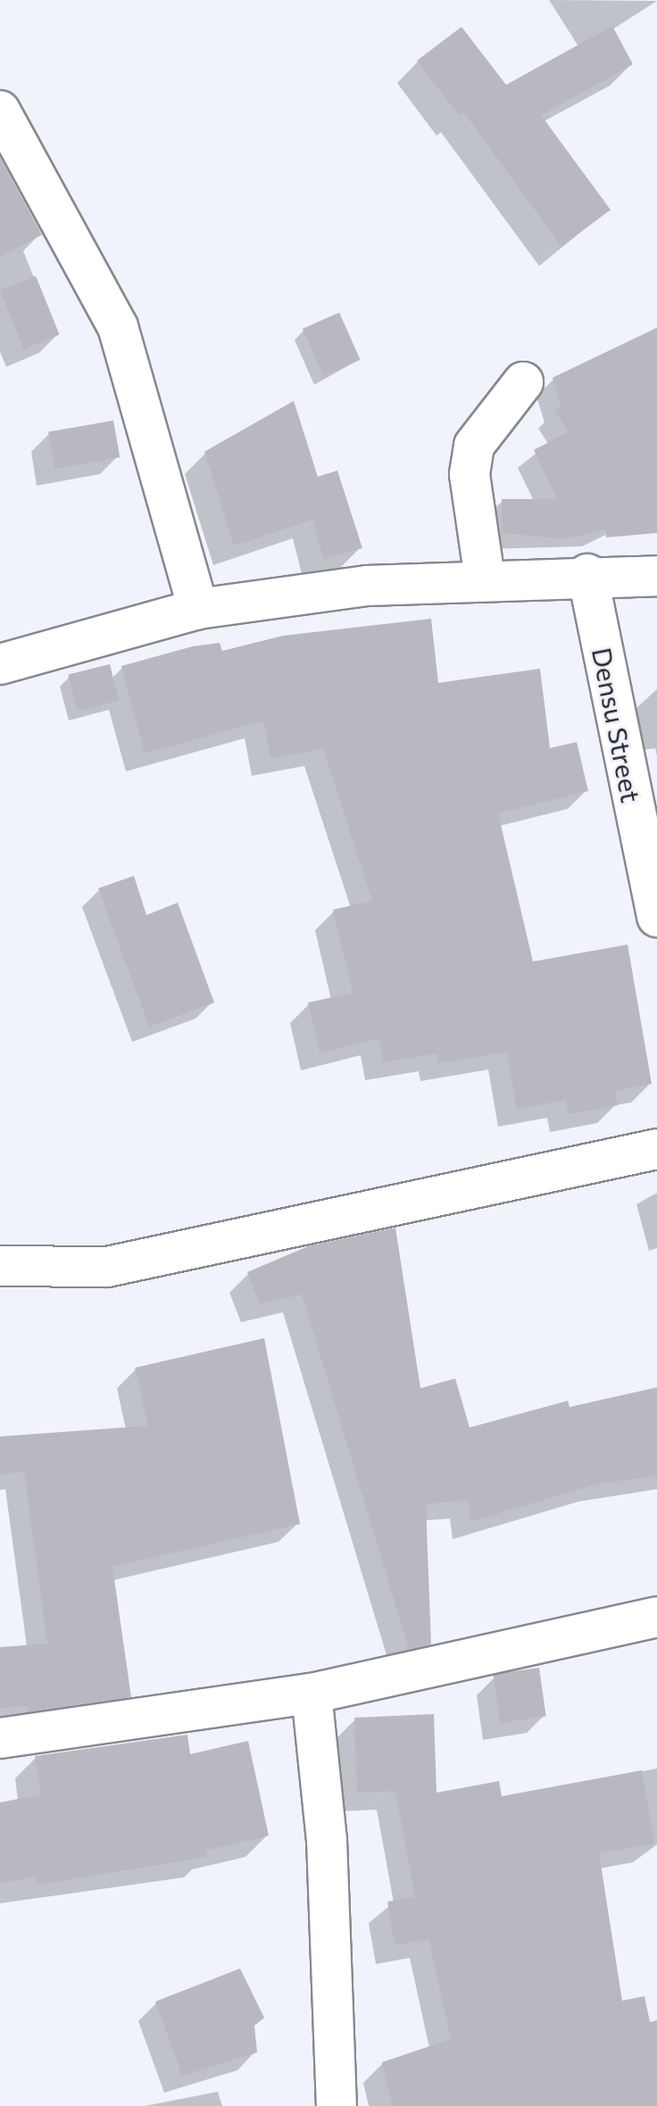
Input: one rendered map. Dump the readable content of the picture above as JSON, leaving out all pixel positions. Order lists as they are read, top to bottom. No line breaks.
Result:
{"streets":{"street":["Densu Street"]}}
